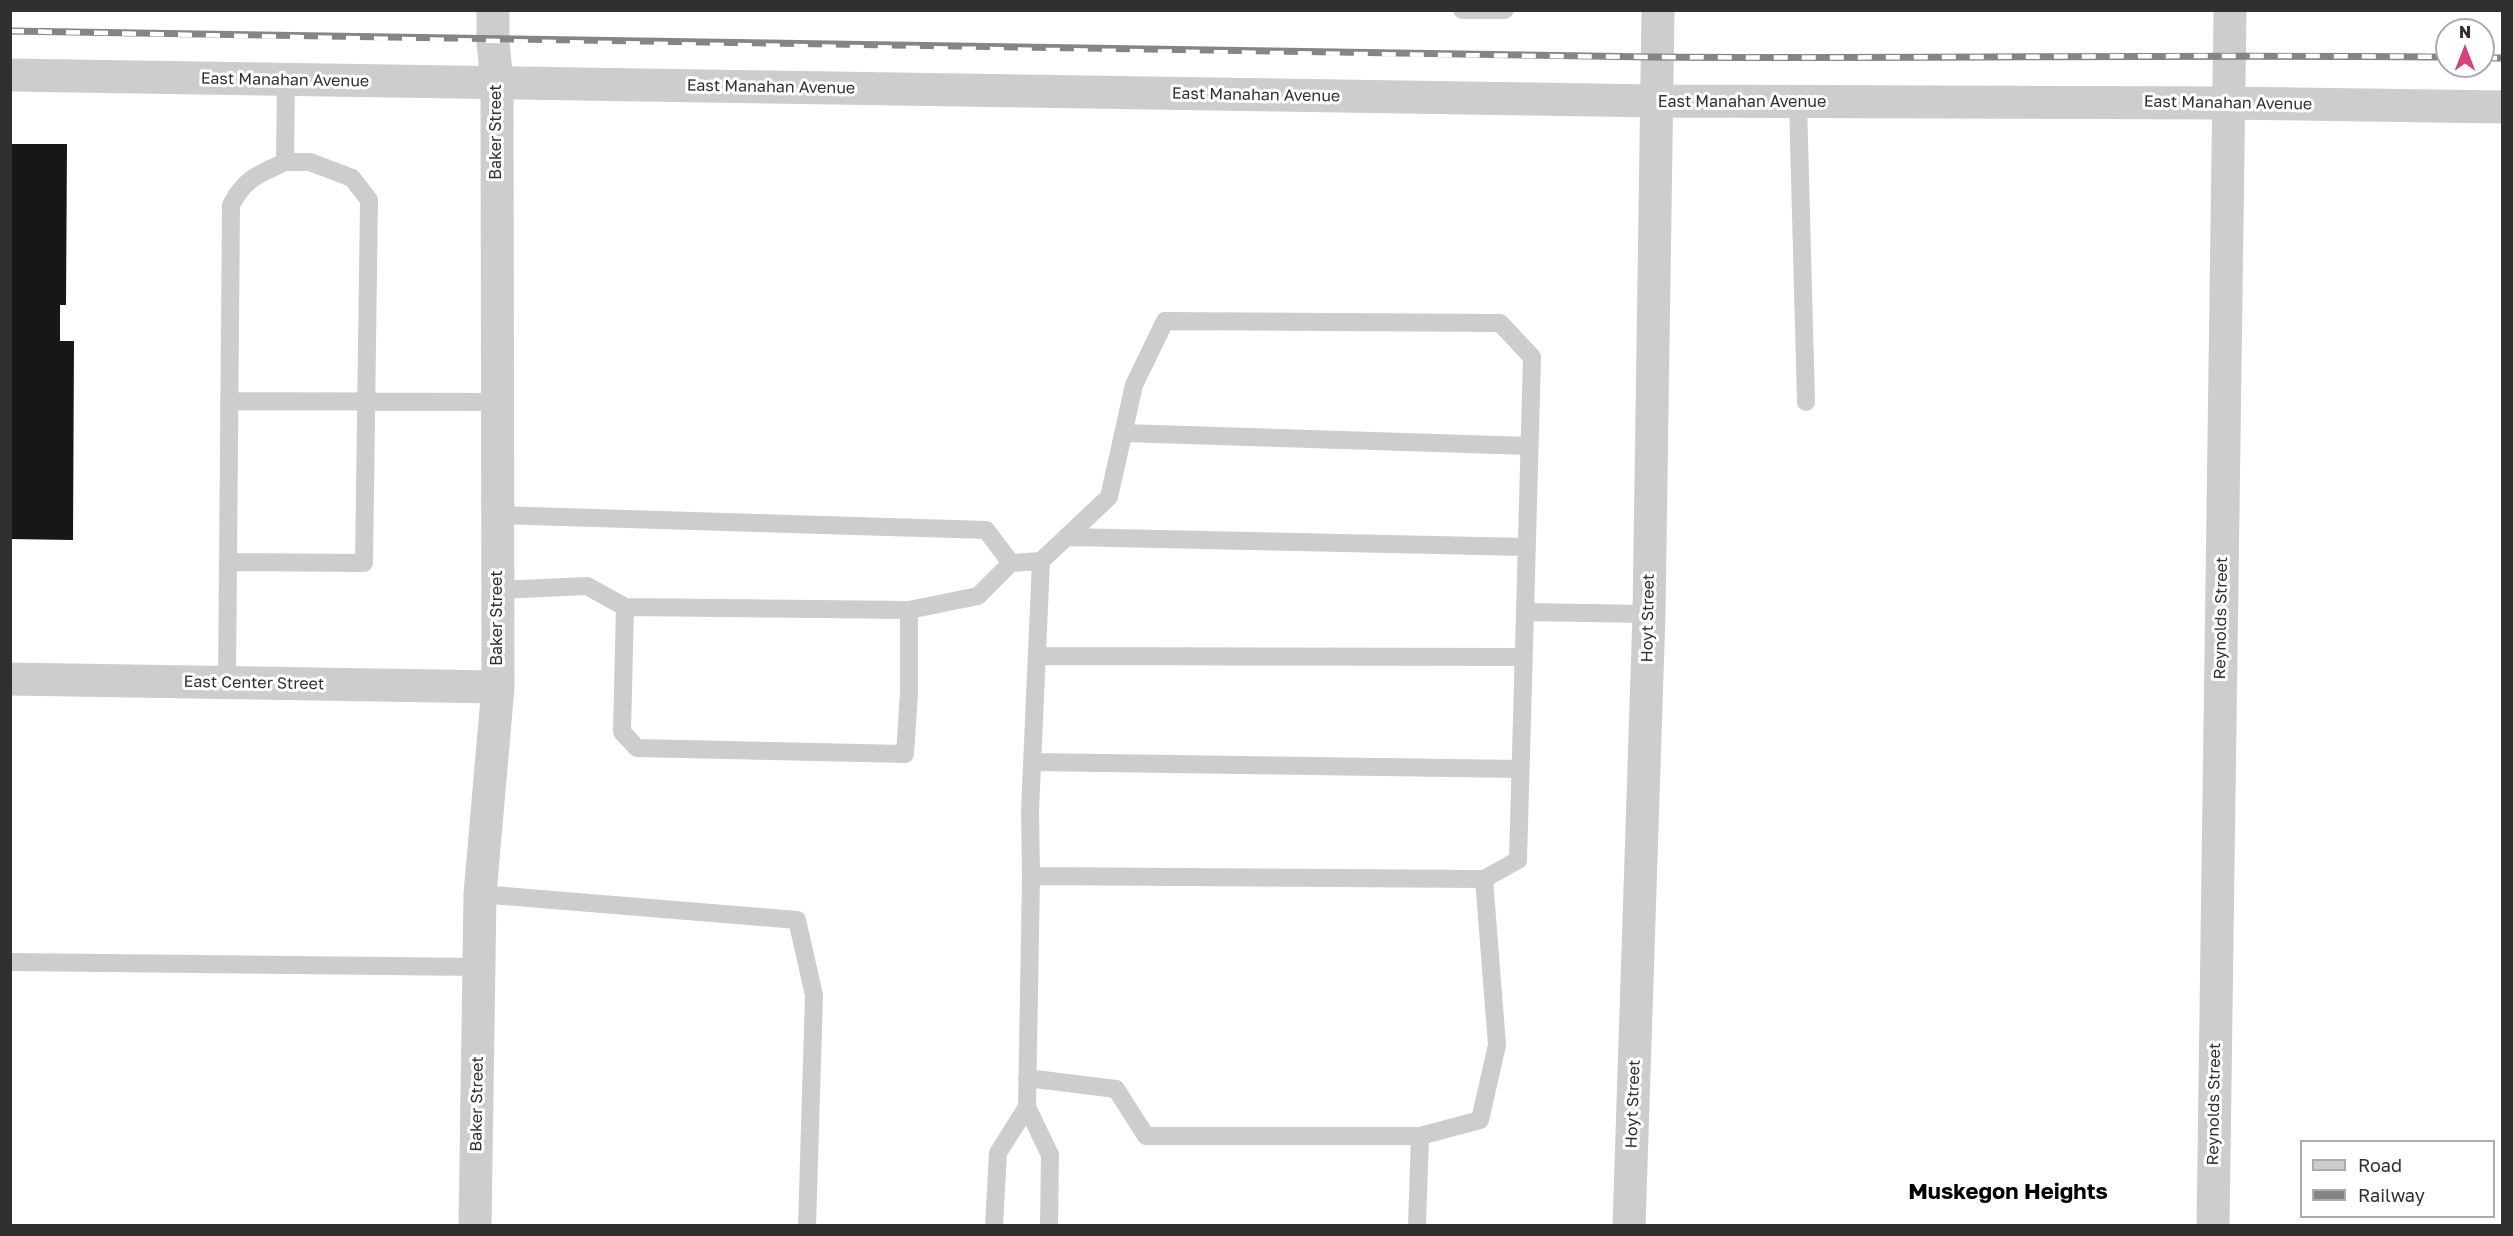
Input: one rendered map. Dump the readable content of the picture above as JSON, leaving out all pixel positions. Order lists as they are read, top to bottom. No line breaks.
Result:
{"streets":{"street":["East Manahan Avenue","Baker Street","Hoyt Street","Reynolds Street","East Center Street"]},"crossings":[["East Manahan Avenue","Baker Street"],["East Manahan Avenue","Hoyt Street"],["East Manahan Avenue","Reynolds Street"],["Baker Street","East Center Street"]],"districts":["Muskegon Heights"],"legend":["Road","Railway"],"north":"top"}
